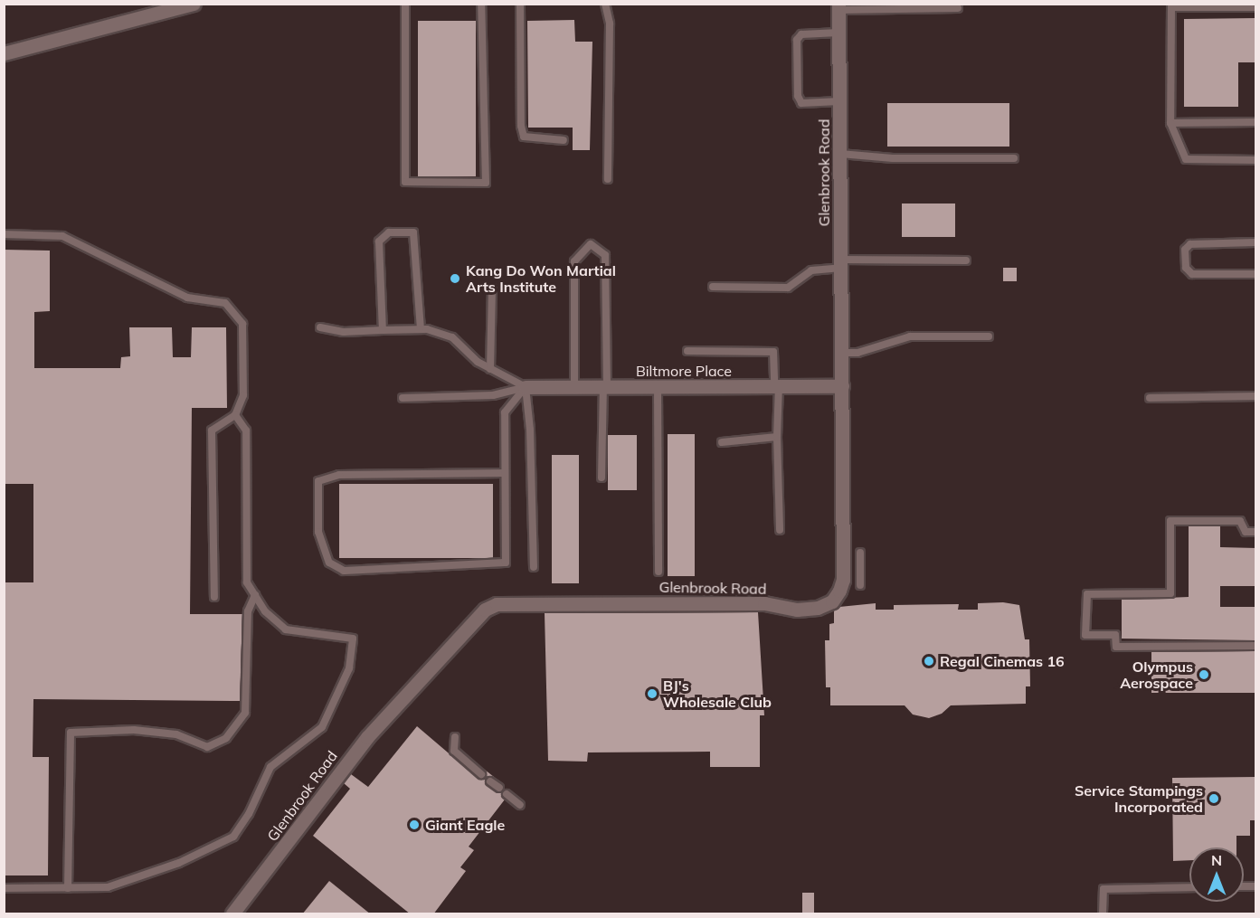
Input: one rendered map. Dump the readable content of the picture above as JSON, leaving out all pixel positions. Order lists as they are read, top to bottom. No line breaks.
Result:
{"streets":{"street":["Glenbrook Road","Biltmore Place"]},"crossings":[["Glenbrook Road","Biltmore Place"]],"places":["Kang Do Won Martial Arts Institute","Regal Cinemas 16","Olympus Aerospace","BJ's Wholesale Club","Service Stampings Incorporated","Giant Eagle"],"north":"top"}
